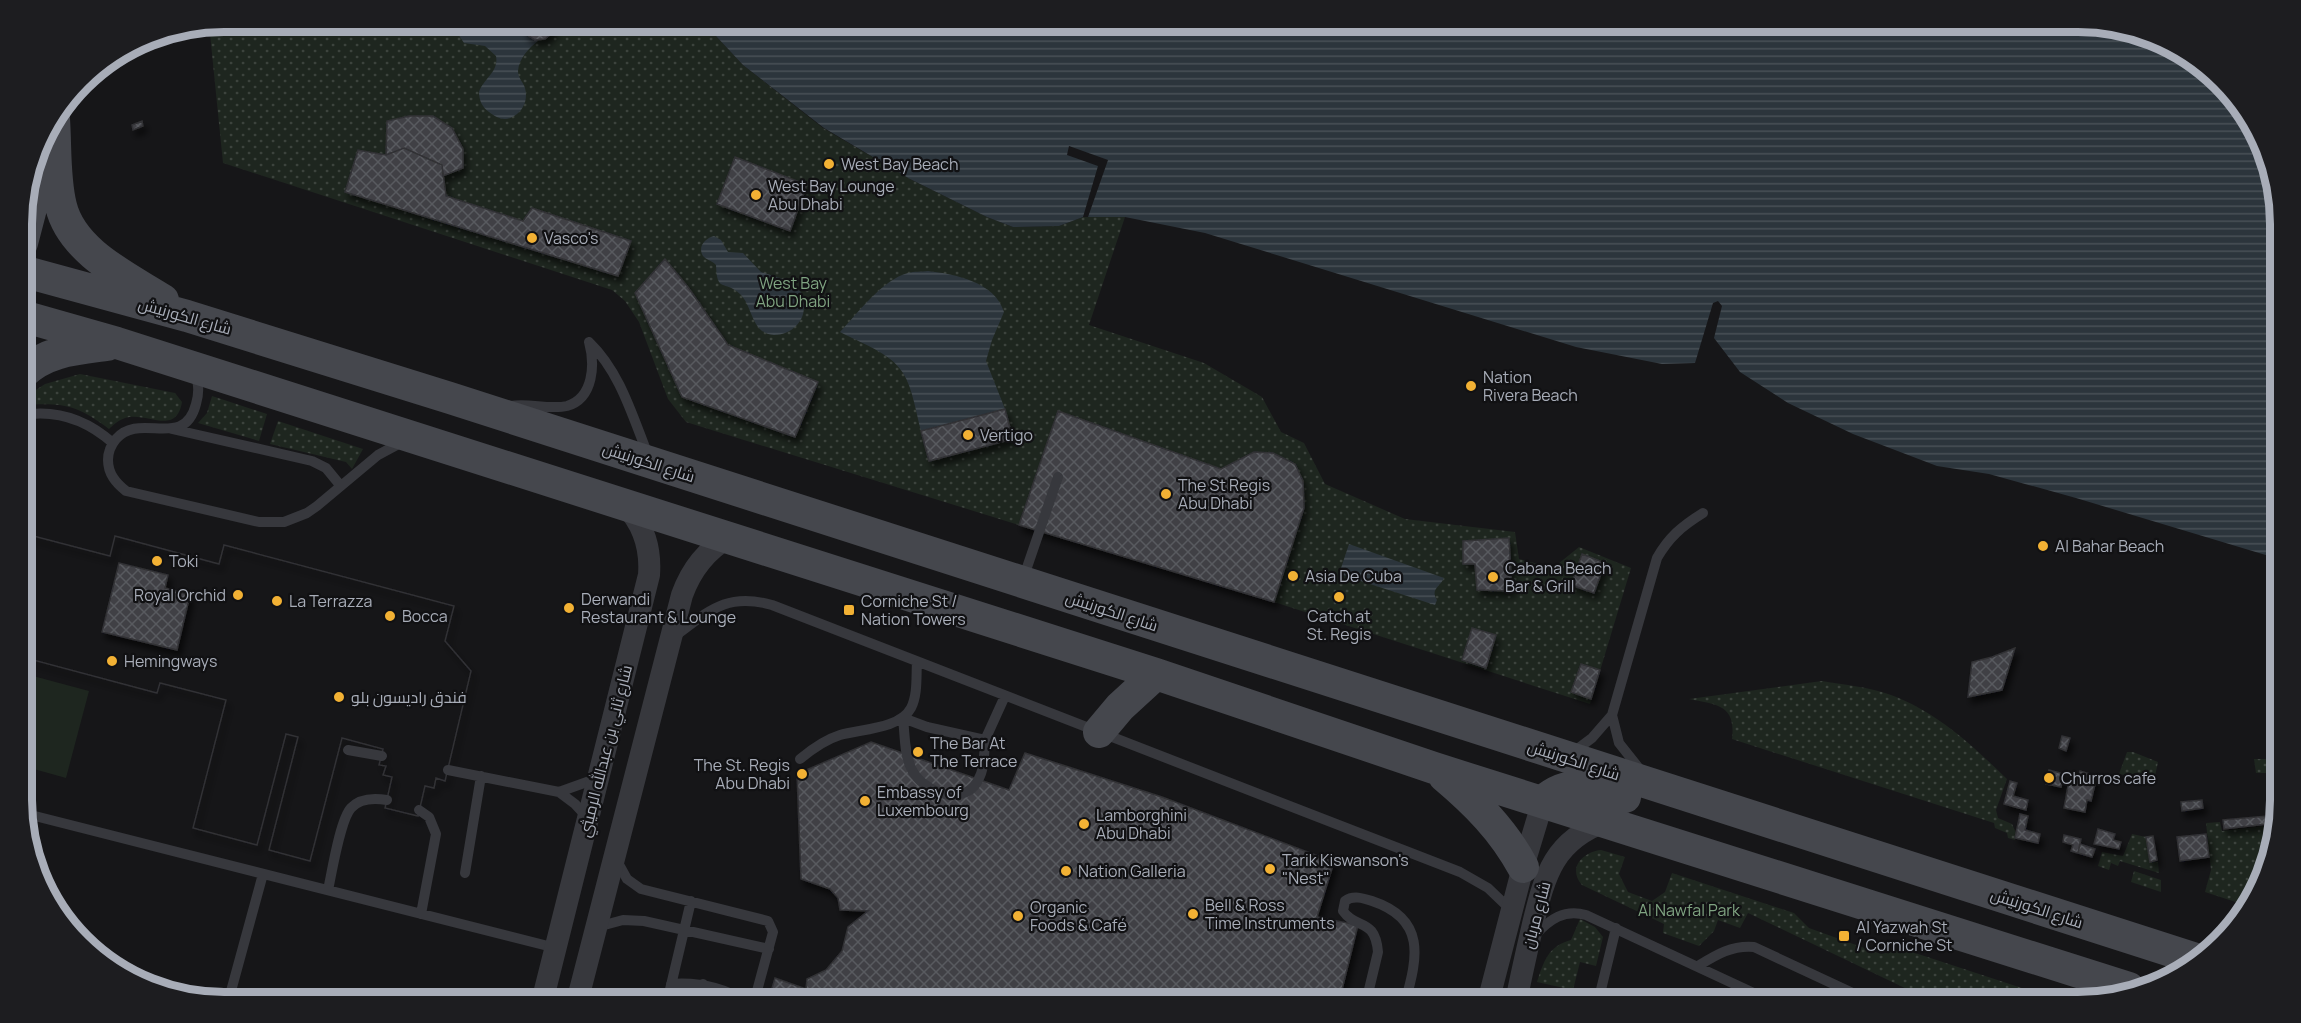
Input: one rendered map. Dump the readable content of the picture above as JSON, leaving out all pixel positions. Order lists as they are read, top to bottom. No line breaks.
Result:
{"streets":{"main road":["شارع الكورنيش"],"street":["شارع ثاني بن عبدالله الرميثي","شارع مربان"]},"parks":["West Bay Abu Dhabi","Al Nawfal Park"],"places":{"other":["West Bay Beach","West Bay Lounge Abu Dhabi","Vasco's","Nation Rivera Beach","Vertigo","The St Regis Abu Dhabi","Al Bahar Beach","Toki","Asia De Cuba","Cabana Beach Bar & Grill","Royal Orchid","Catch at St. Regis","La Terrazza","Derwandi Restaurant & Lounge","Bocca","Hemingways","فندق راديسون بلو","The Bar At The Terrace","The St. Regis Abu Dhabi","Churros cafe","Embassy of Luxembourg","Lamborghini Abu Dhabi","Tarik Kiswanson's \"Nest\"","Nation Galleria","Bell & Ross Time Instruments","Organic Foods & Café"],"transit":["Corniche St / Nation Towers","Al Yazwah St / Corniche St"]}}
